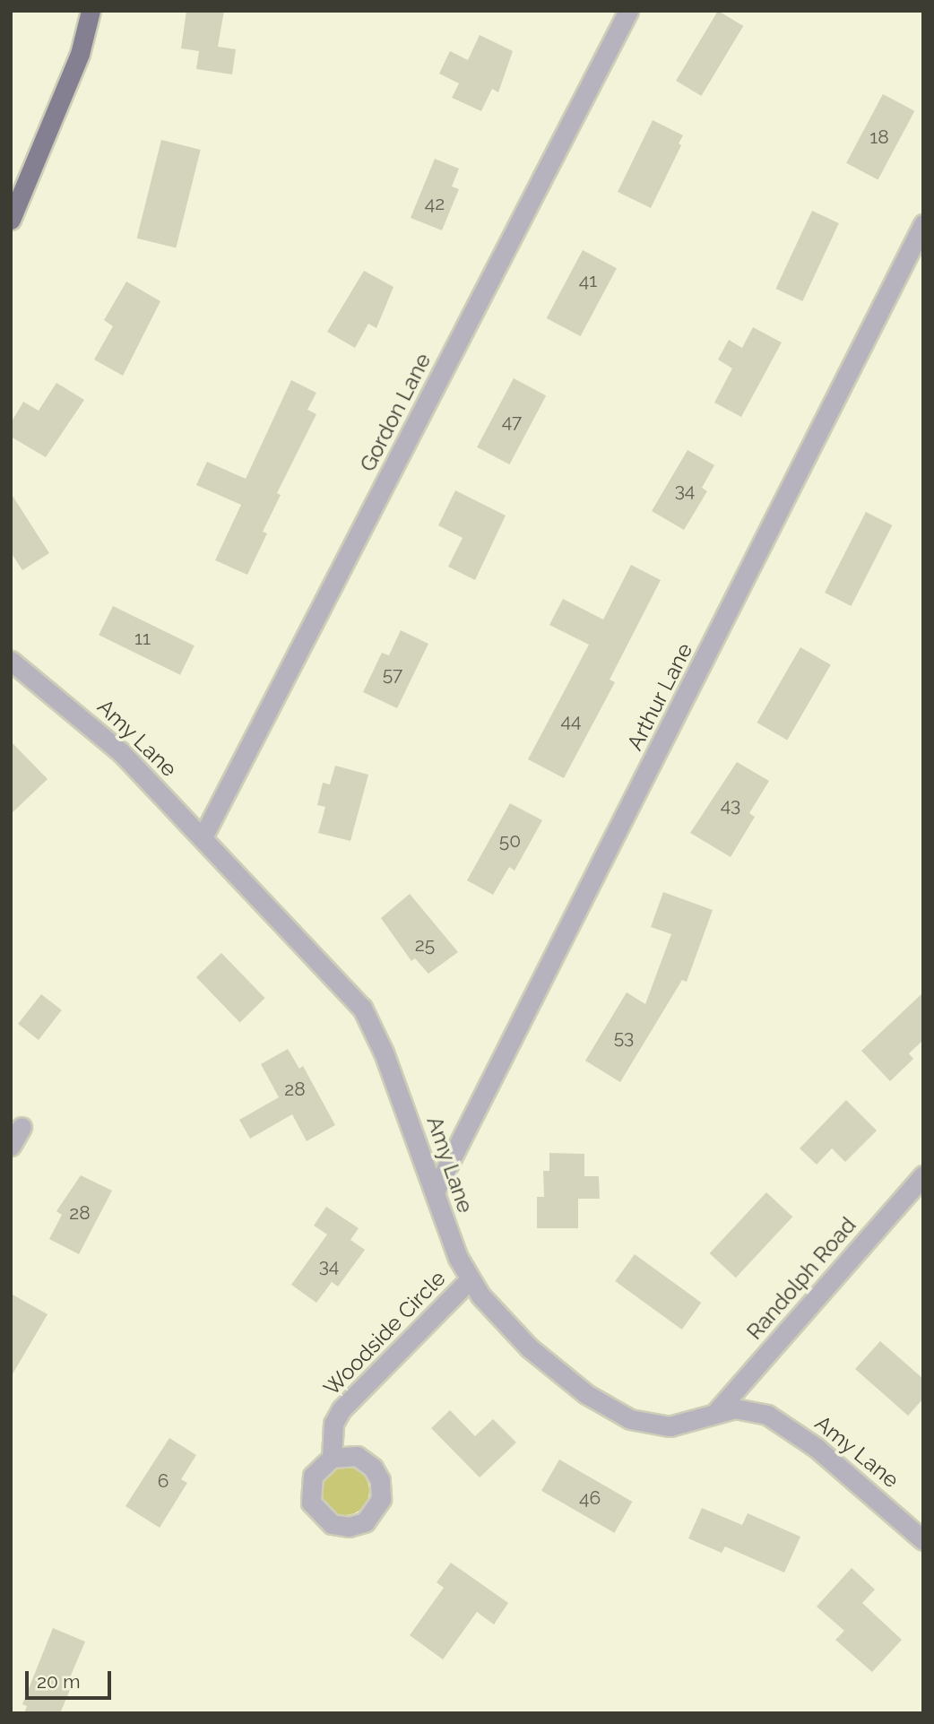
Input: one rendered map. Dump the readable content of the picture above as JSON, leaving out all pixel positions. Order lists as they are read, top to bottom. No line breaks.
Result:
{"streets":{"street":["Gordon Lane","Arthur Lane","Amy Lane","Randolph Road","Woodside Circle"]},"crossings":[["Gordon Lane","Amy Lane"],["Arthur Lane","Amy Lane"],["Amy Lane","Randolph Road"],["Amy Lane","Woodside Circle"]],"house_numbers":["18","42","41","47","34","11","57","44","43","50","25","53","28","28","34","6","46"],"scale_bar":"20 m"}
